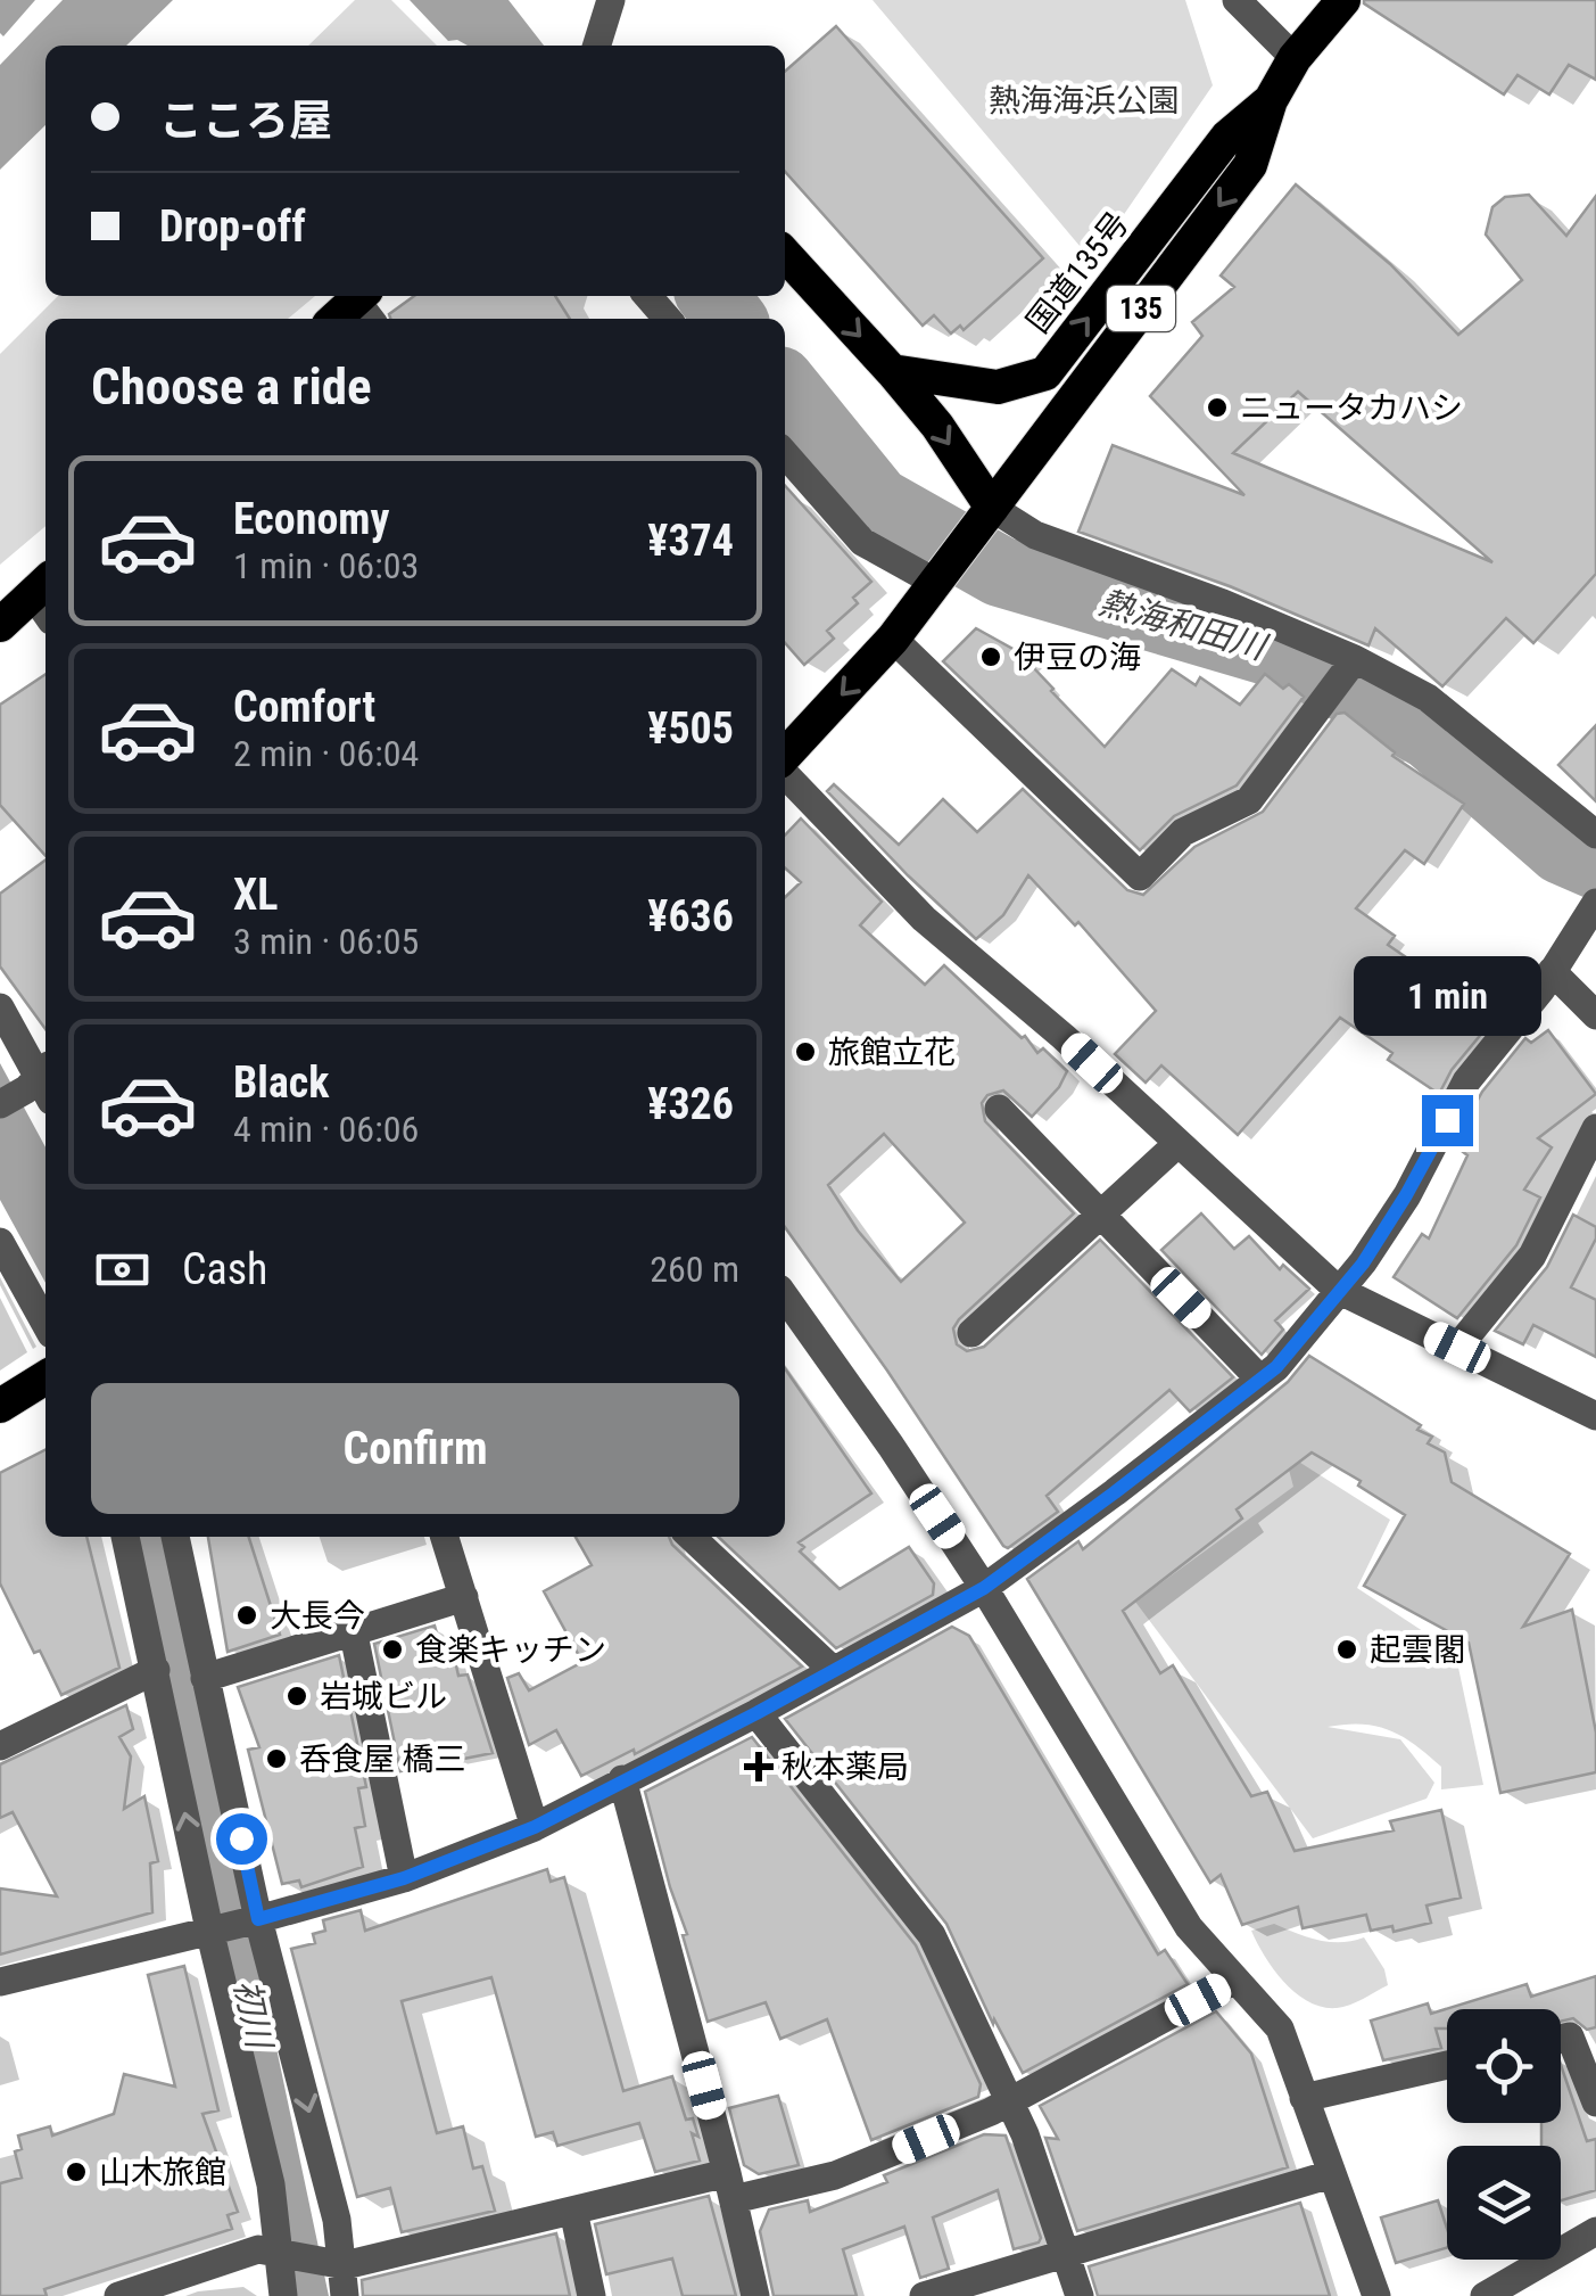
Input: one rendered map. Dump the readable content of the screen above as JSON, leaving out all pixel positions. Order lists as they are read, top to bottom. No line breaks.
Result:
{"streets":{"highway":["国道135号","135"]},"water":["熱海和田川","初川"],"parks":["熱海海浜公園"],"places":{"other":["ニュータカハシ","伊豆の海","旅館立花","大長今","食楽キッチン","起雲閣","岩城ビル","呑食屋 橋三","山木旅館"],"health":["秋本薬局"]},"page":{"banner":["こころ屋","Drop-off"],"heading":"Choose a ride","list":[{"name":"Economy","note":"1 min · 06:03","value":"¥374"},{"name":"Comfort","note":"2 min · 06:04","value":"¥505"},{"name":"XL","note":"3 min · 06:05","value":"¥636"},{"name":"Black","note":"4 min · 06:06","value":"¥326"}],"bubble":"1 min","pay":["Cash","260 m"],"buttons":"Confirm"}}
